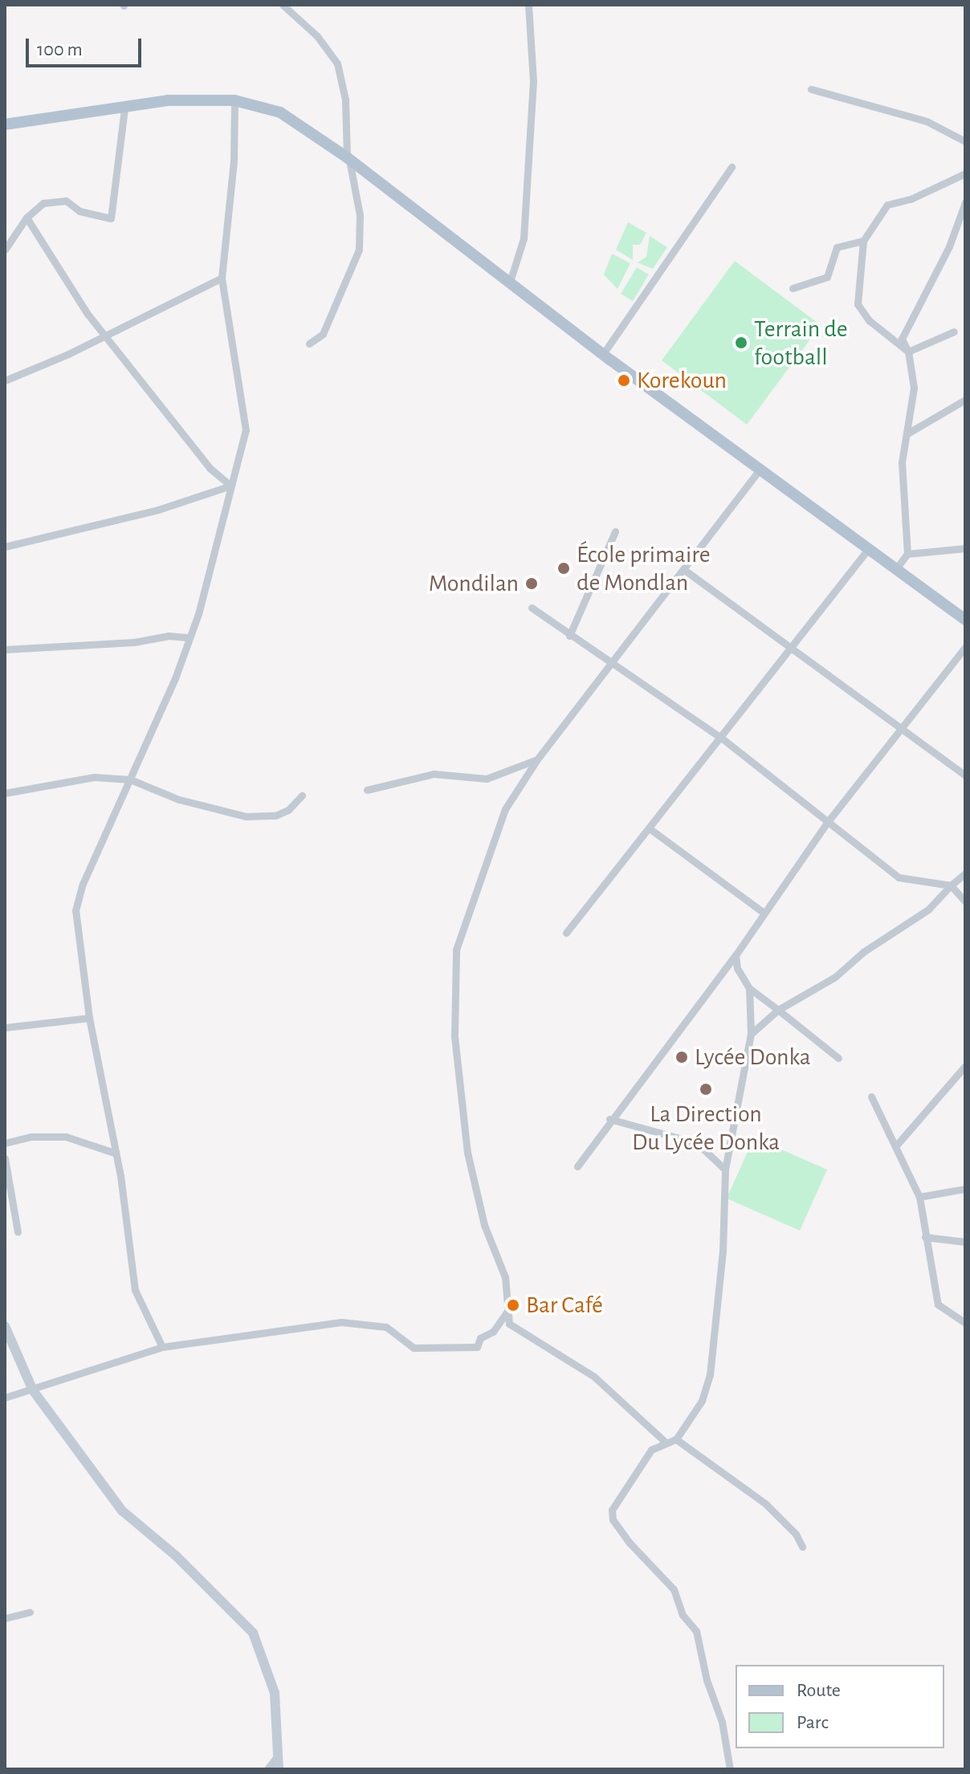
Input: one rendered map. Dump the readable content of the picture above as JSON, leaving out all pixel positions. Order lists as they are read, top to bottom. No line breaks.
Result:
{"places":["Terrain de football","Korekoun","École primaire de Mondlan","Mondilan","Lycée Donka","La Direction Du Lycée Donka","Bar Café"],"legend":["Route","Parc"],"scale_bar":"100 m"}
